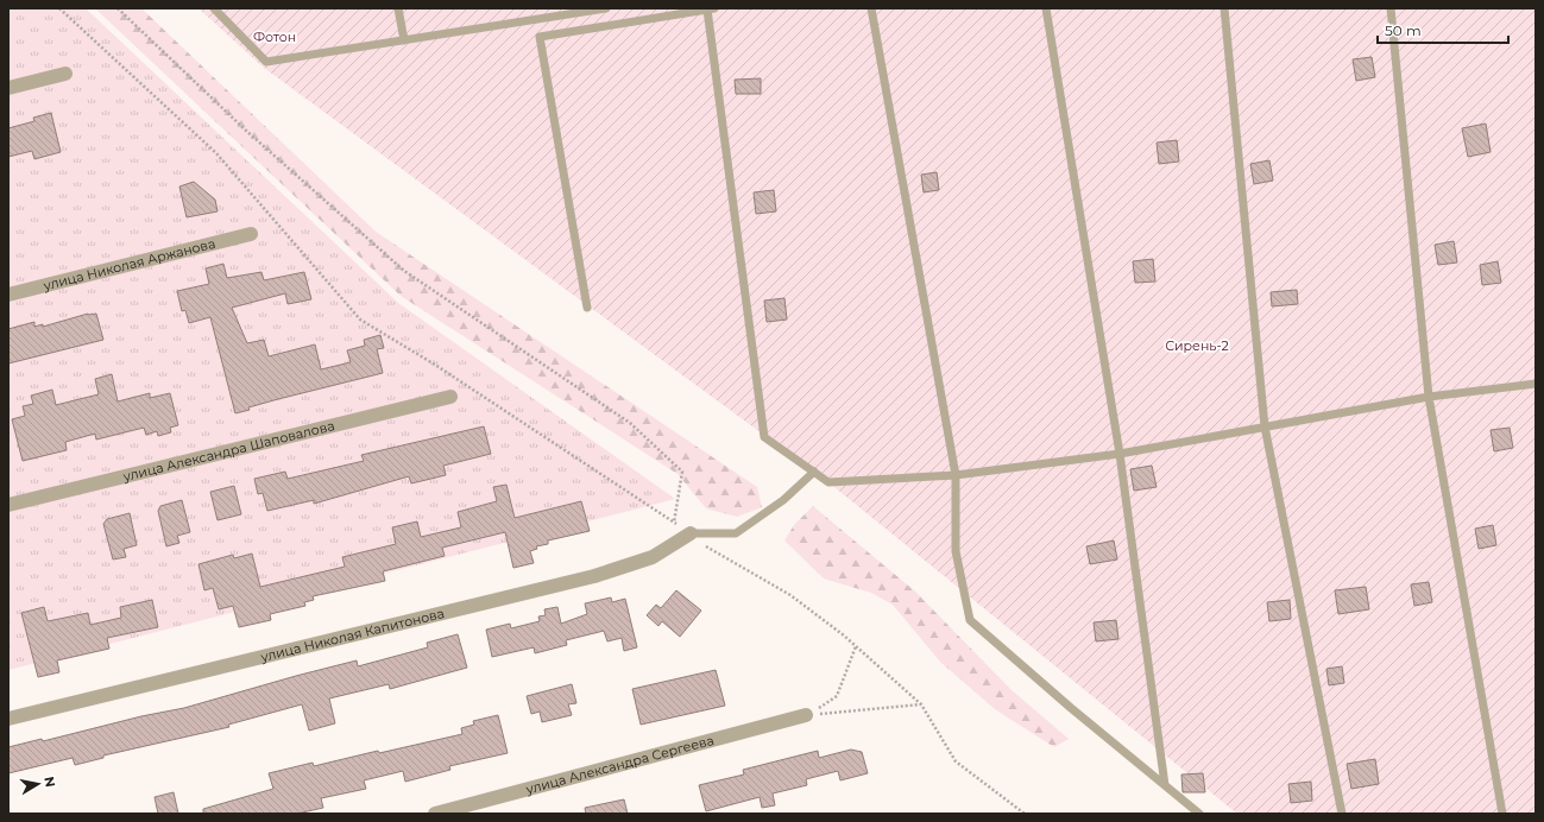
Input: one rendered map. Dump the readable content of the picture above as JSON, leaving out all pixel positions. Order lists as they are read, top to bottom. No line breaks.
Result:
{"streets":{"street":["улица Николая Аржанова","улица Александра Шаповалова","улица Николая Капитонова","улица Александра Сергеева"]},"parks":["Фотон","Сирень-2"],"scale_bar":"50 m","north":"right"}
